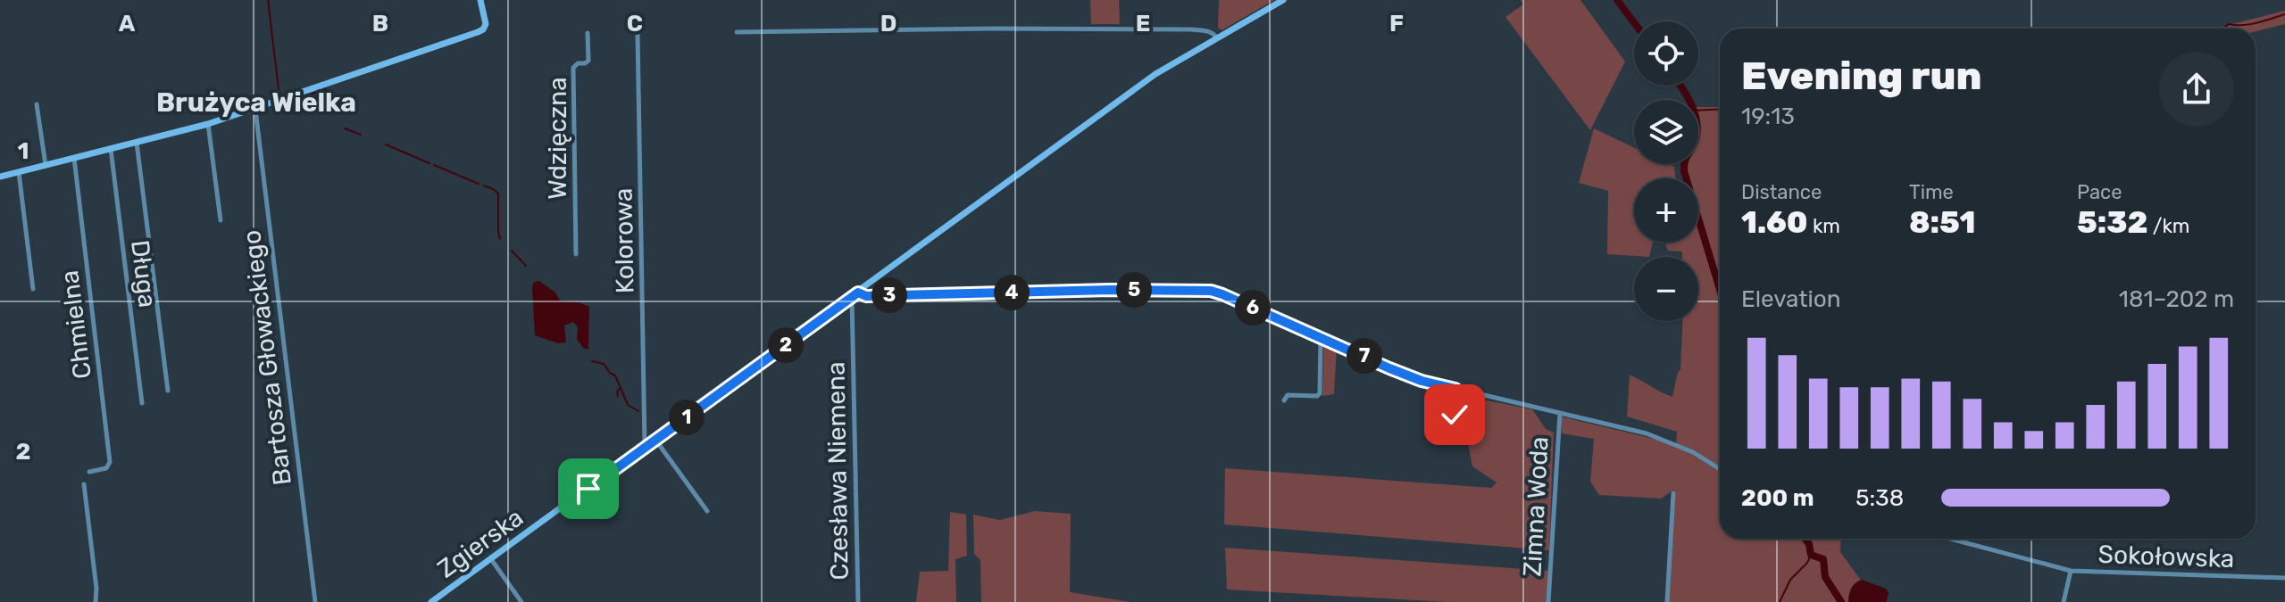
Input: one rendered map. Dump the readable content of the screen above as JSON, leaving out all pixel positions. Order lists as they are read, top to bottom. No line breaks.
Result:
{"streets":{"main road":["Zgierska"],"street":["Wdzięczna","Kolorowa","Długa","Chmielna","Bartosza Głowackiego","Czesława Niemena","Zimna Woda","Sokołowska"]},"crossings":[["Kolorowa","Zgierska"],["Czesława Niemena","Zgierska"]],"districts":["Brużyca Wielka"],"page":{"map_buttons":["+","−"],"heading":["Evening run","19:13"],"stats":[["Distance","1.60 km"],["Time","8:51"],["Pace","5:32 /km"]],"chart":["Elevation","181–202 m"],"pins":["5","4","3","6","2","7","1"],"list":[{"name":"200 m","note":"5:38"}]},"grid":{"columns":["A","B","C","D","E","F"],"rows":["1","2"]}}
